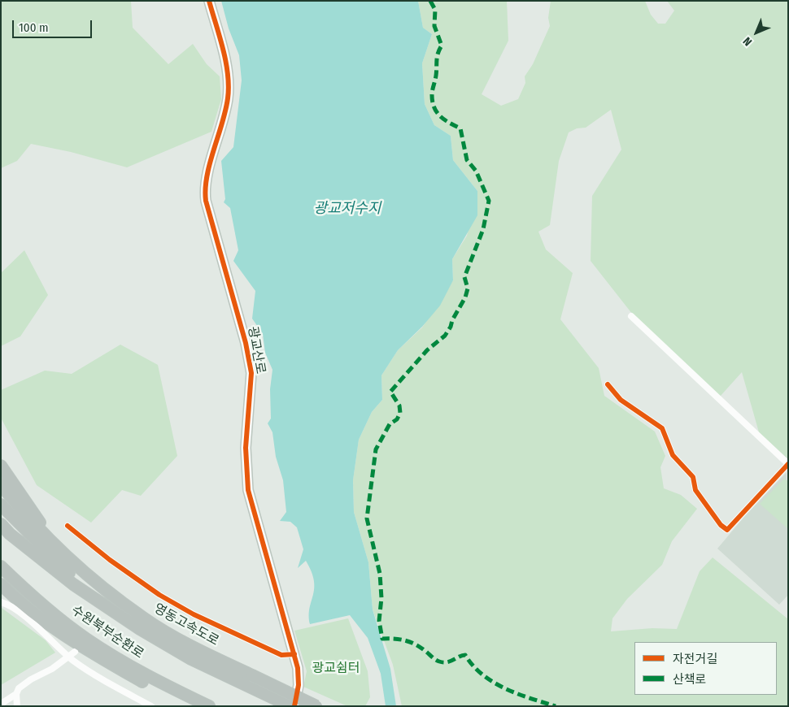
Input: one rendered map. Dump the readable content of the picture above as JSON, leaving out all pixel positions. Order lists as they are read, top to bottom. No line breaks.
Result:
{"streets":{"highway":["영동고속도로","수원북부순환로"],"street":["광교산로"]},"water":["광교저수지"],"parks":["광교쉼터"],"legend":["자전거길","산책로"],"scale_bar":"100 m","north":"bottom left"}
